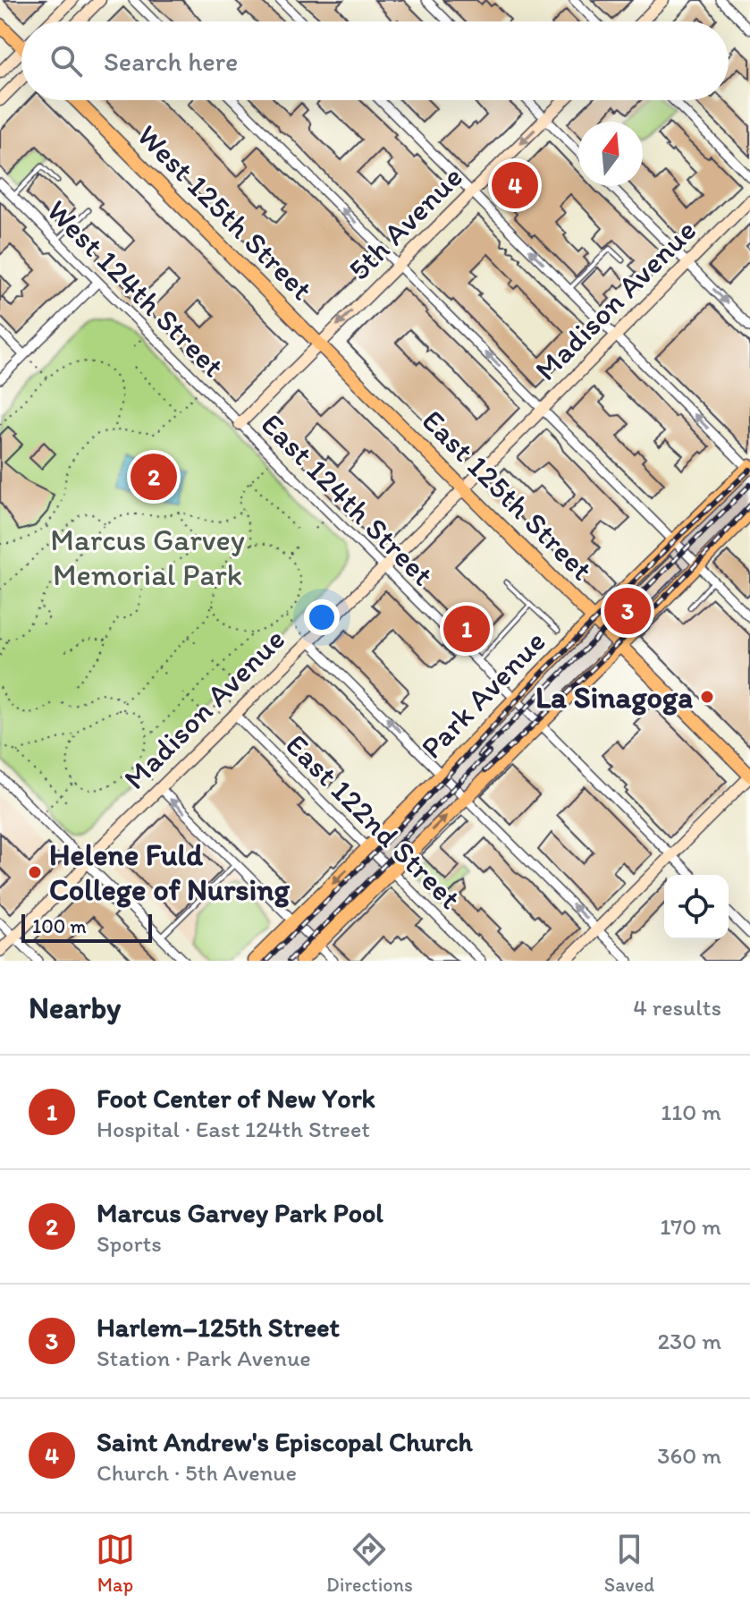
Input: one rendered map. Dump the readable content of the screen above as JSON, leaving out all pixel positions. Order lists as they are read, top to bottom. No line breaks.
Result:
{"streets":{"main road":["West 125th Street","5th Avenue","Madison Avenue","East 125th Street","Park Avenue"],"street":["West 124th Street","East 124th Street","East 122nd Street"]},"crossings":[["West 125th Street","5th Avenue"],["West 125th Street","East 125th Street"],["5th Avenue","West 124th Street"],["5th Avenue","East 125th Street"],["5th Avenue","East 124th Street"],["West 124th Street","East 124th Street"],["Madison Avenue","East 125th Street"],["Madison Avenue","East 124th Street"],["Madison Avenue","East 122nd Street"],["East 125th Street","Park Avenue"],["East 124th Street","Park Avenue"],["Park Avenue","East 122nd Street"]],"one_way":["5th Avenue"],"parks":["Marcus Garvey Memorial Park"],"places":["La Sinagoga","Helene Fuld College of Nursing"],"scale_bar":"100 m","north":"top","page":{"search":"Search here","pins":["4","2","3","1"],"scale":"100 m","heading":["Nearby","4 results"],"list":[{"mark":"1","name":"Foot Center of New York","note":"Hospital · East 124th Street","value":"110 m"},{"mark":"2","name":"Marcus Garvey Park Pool","note":"Sports","value":"170 m"},{"mark":"3","name":"Harlem–125th Street","note":"Station · Park Avenue","value":"230 m"},{"mark":"4","name":"Saint Andrew's Episcopal Church","note":"Church · 5th Avenue","value":"360 m"}],"nav":["Map","Directions","Saved"]}}
